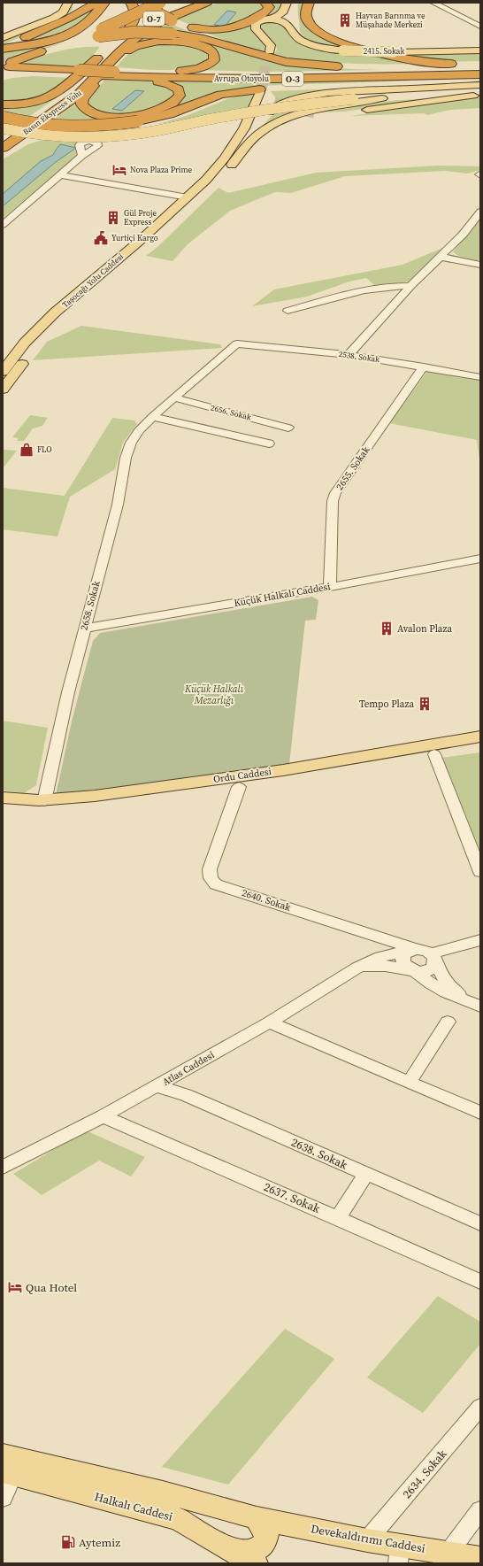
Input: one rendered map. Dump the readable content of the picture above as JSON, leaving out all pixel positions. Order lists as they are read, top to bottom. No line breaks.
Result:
{"streets":{"highway":["O-7","Avrupa Otoyolu","O-3","Basın Ekspress Yolu"],"main road":["2415. Sokak","Taşocağı Yolu Caddesi","Ordu Caddesi","Halkalı Caddesi","Devekaldırımı Caddesi"],"street":["2538. Sokak","2656. Sokak","2655. Sokak","Küçük Halkalı Caddesi","2658. Sokak","2640. Sokak","Atlas Caddesi","2638. Sokak","2637. Sokak","2634. Sokak"]},"crossings":[["O-7","Basın Ekspress Yolu"],["Avrupa Otoyolu","Basın Ekspress Yolu"],["2538. Sokak","2655. Sokak"],["2538. Sokak","2658. Sokak"],["2656. Sokak","2658. Sokak"],["2655. Sokak","Küçük Halkalı Caddesi"],["Küçük Halkalı Caddesi","2658. Sokak"],["2658. Sokak","Ordu Caddesi"],["Ordu Caddesi","2640. Sokak"],["2640. Sokak","Atlas Caddesi"],["Atlas Caddesi","2638. Sokak"],["Atlas Caddesi","2637. Sokak"],["2634. Sokak","Devekaldırımı Caddesi"],["Halkalı Caddesi","Devekaldırımı Caddesi"]],"parks":["Küçük Halkalı Mezarlığı"],"places":{"building":["Hayvan Barınma ve Müşahade Merkezi","Gül Proje Express","Avalon Plaza","Tempo Plaza"],"hotel":["Nova Plaza Prime","Qua Hotel"],"public building":["Yurtiçi Kargo"],"shop":["FLO"],"fuel station":["Aytemiz"]}}
